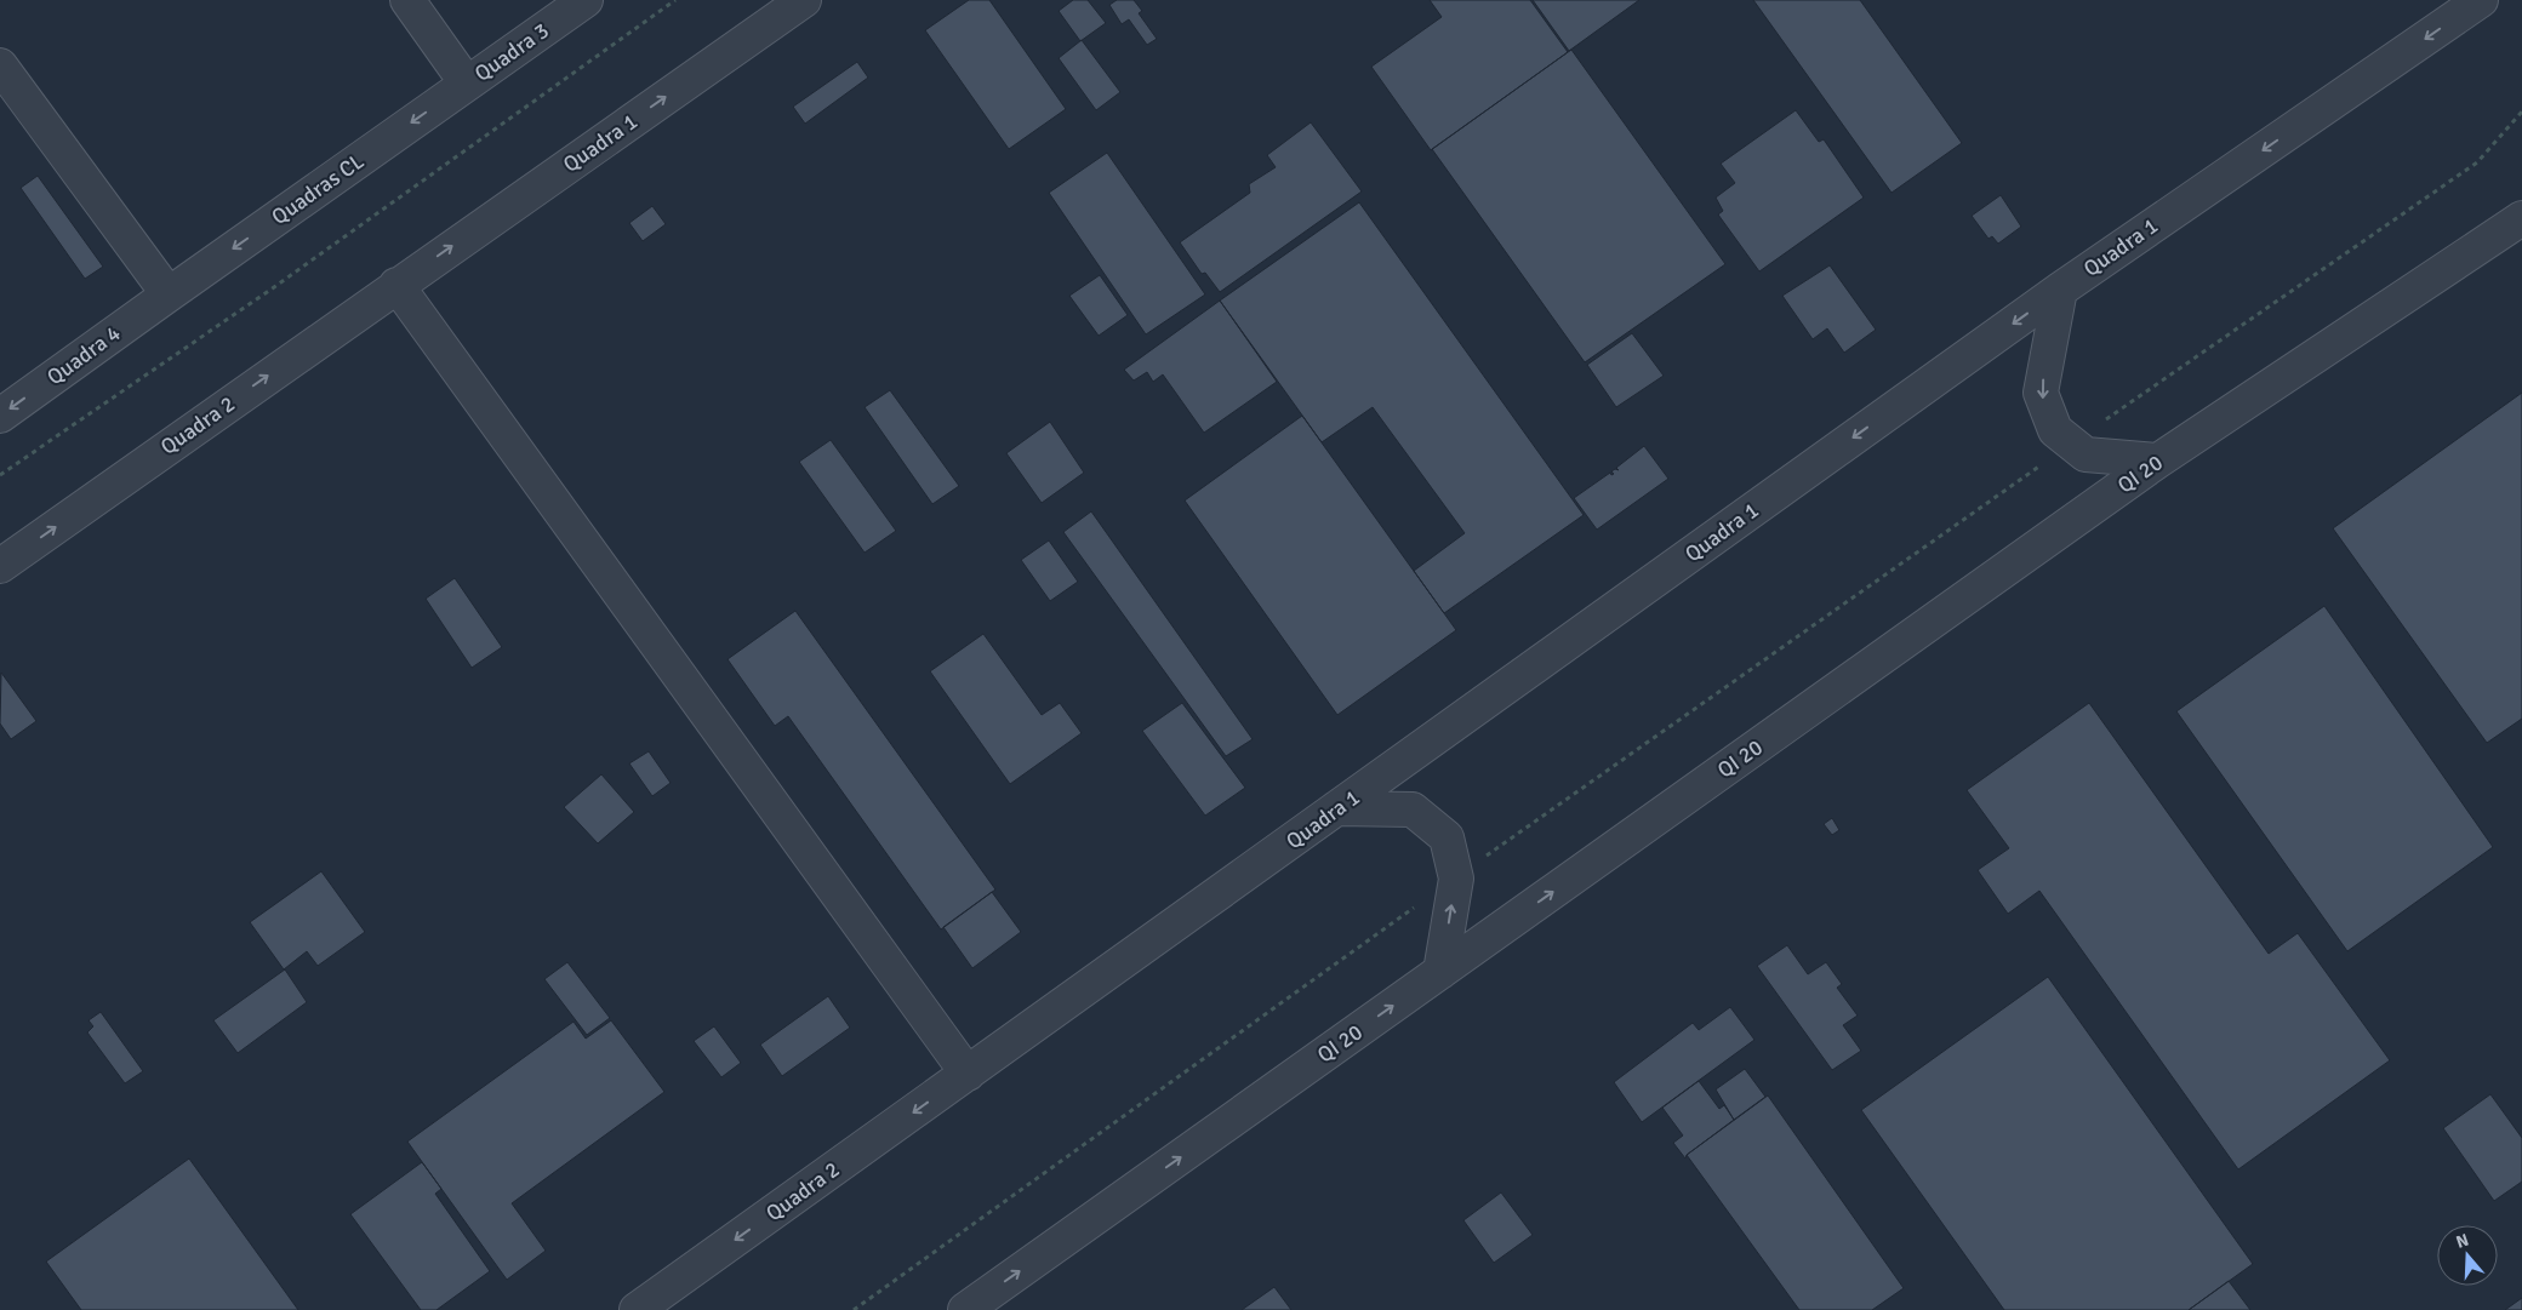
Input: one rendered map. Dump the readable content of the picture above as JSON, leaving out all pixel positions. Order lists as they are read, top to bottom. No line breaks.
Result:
{"streets":{"street":["Quadra 3","Quadra 1","Quadras CL","Quadra 4","Quadra 2","QI 20"]},"crossings":[["Quadra 3","Quadras CL"],["Quadra 1","Quadra 2"],["Quadras CL","Quadra 4"]],"one_way":["Quadras CL","Quadra 4","QI 20"],"north":"top"}
